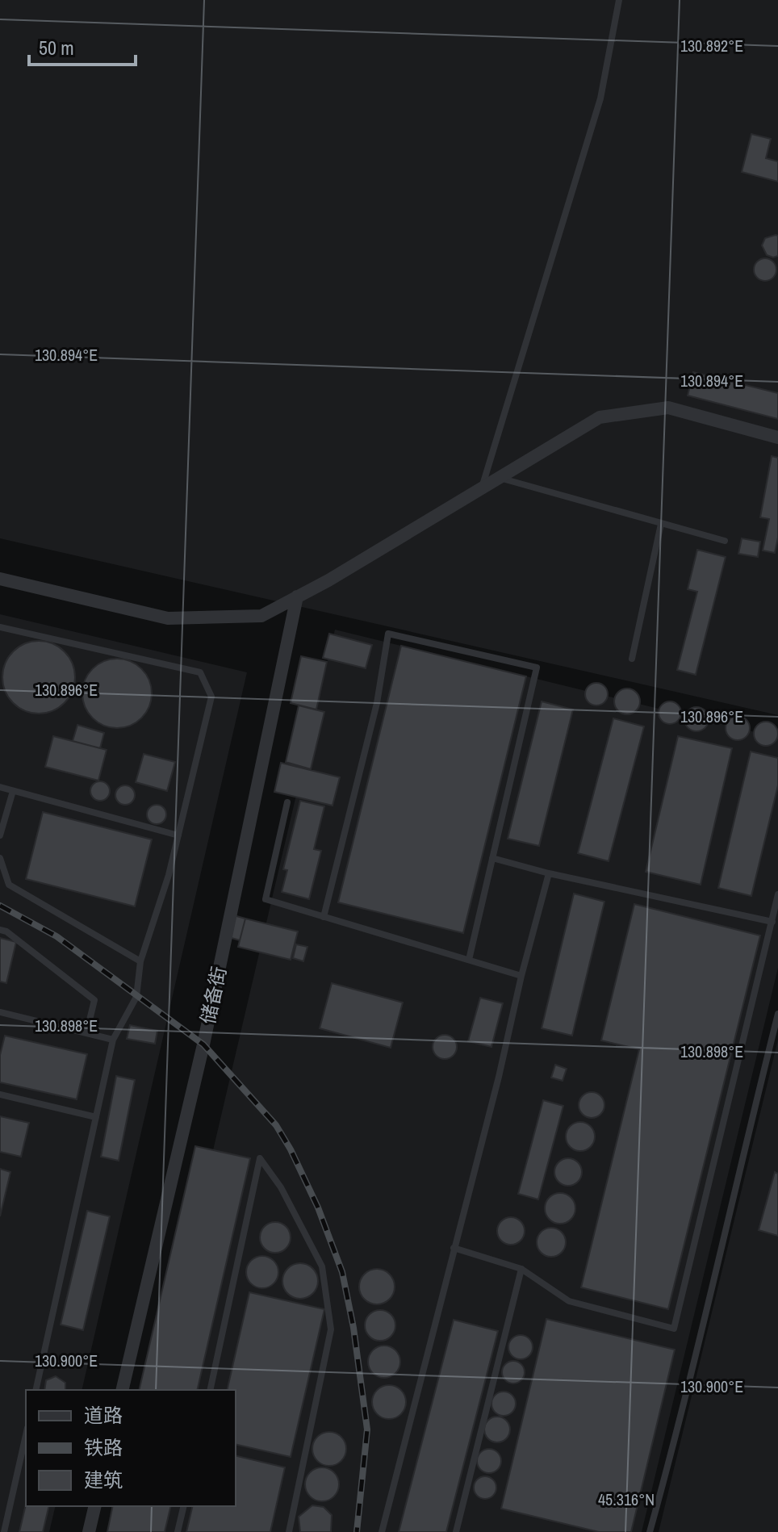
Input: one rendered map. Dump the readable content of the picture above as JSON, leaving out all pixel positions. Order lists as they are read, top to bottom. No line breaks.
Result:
{"streets":{"street":["储备街"]},"legend":["道路","铁路","建筑"],"scale_bar":"50 m","coordinates":["130.892°E","130.894°E","130.896°E","130.898°E","130.900°E","45.316°N"]}
